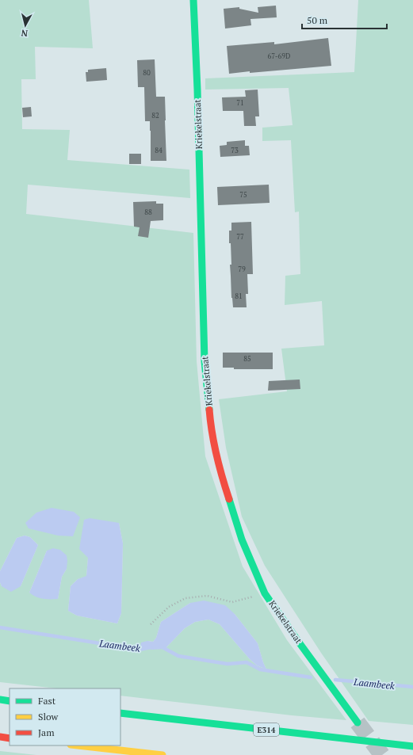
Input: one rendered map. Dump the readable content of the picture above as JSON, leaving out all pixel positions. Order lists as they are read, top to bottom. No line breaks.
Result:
{"streets":{"main road":["Kriekelstraat","E314"]},"water":["Laambeek"],"house_numbers":["67-69D","80","71","82","84","73","75","88","77","79","81","85"],"legend":["Fast","Slow","Jam"],"scale_bar":"50 m","north":"bottom"}
